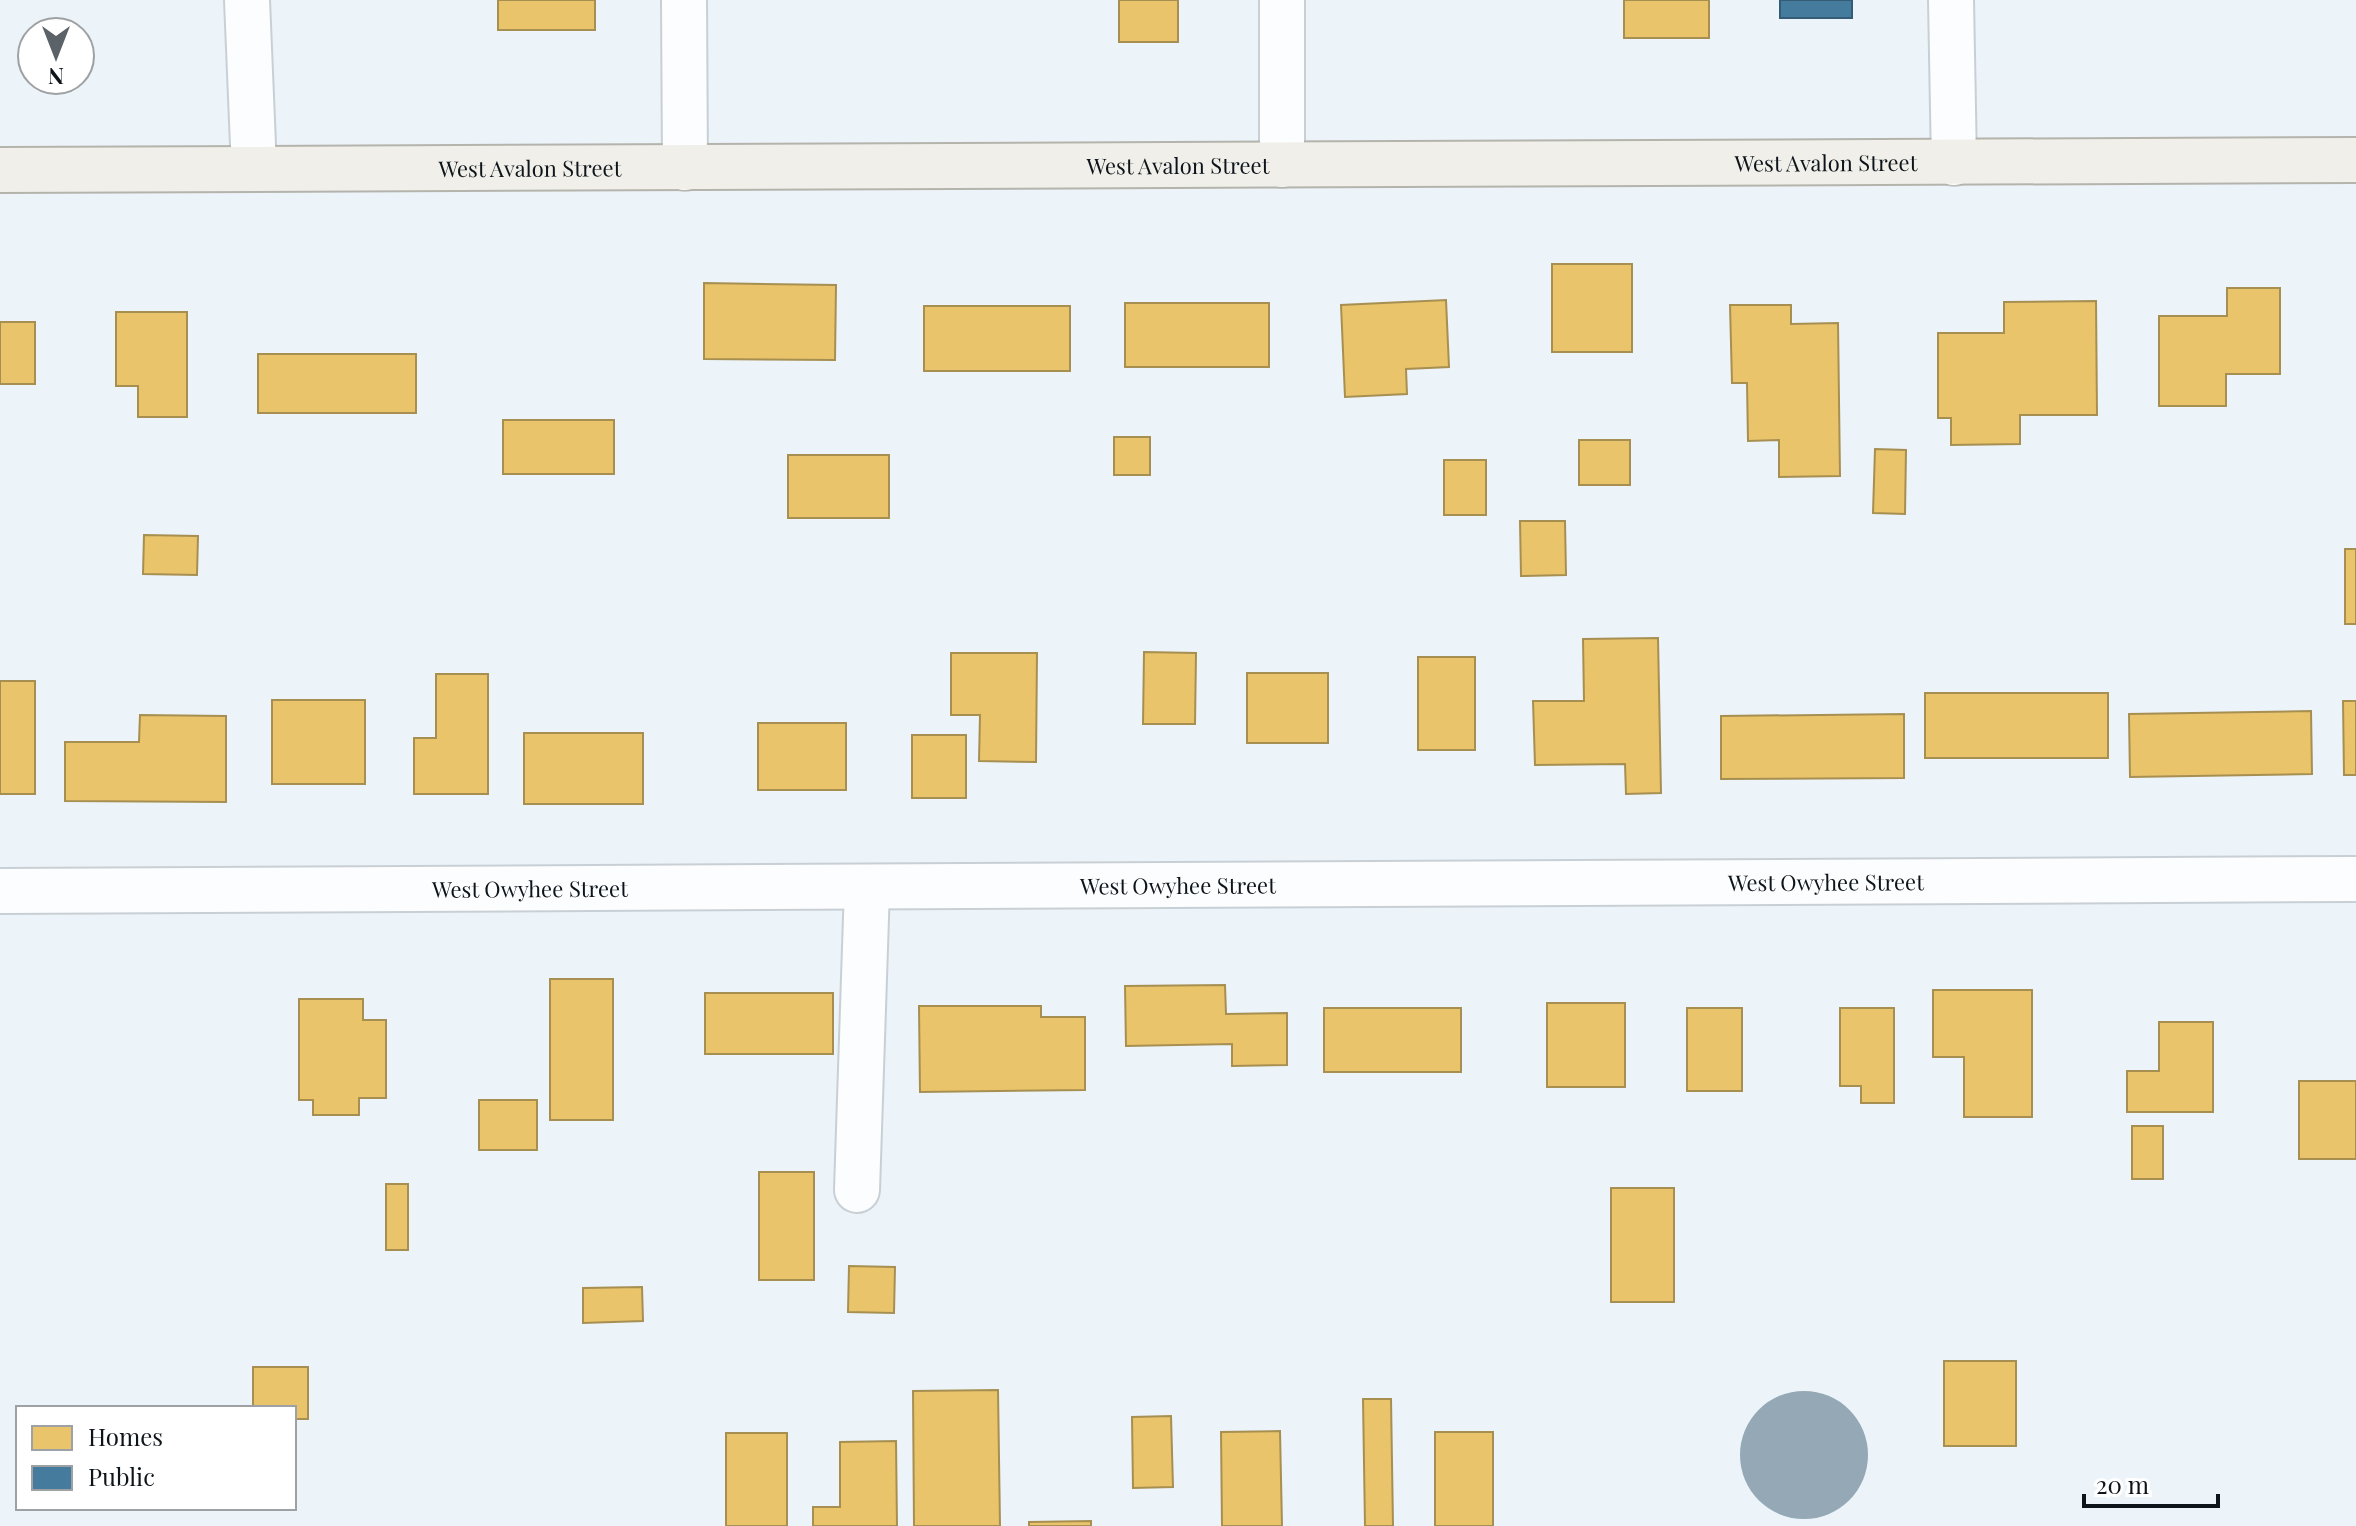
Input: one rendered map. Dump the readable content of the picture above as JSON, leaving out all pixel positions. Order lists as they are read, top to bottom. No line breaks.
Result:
{"streets":{"main road":["West Avalon Street"],"street":["West Owyhee Street"]},"legend":["Homes","Public"],"scale_bar":"20 m","north":"bottom"}
